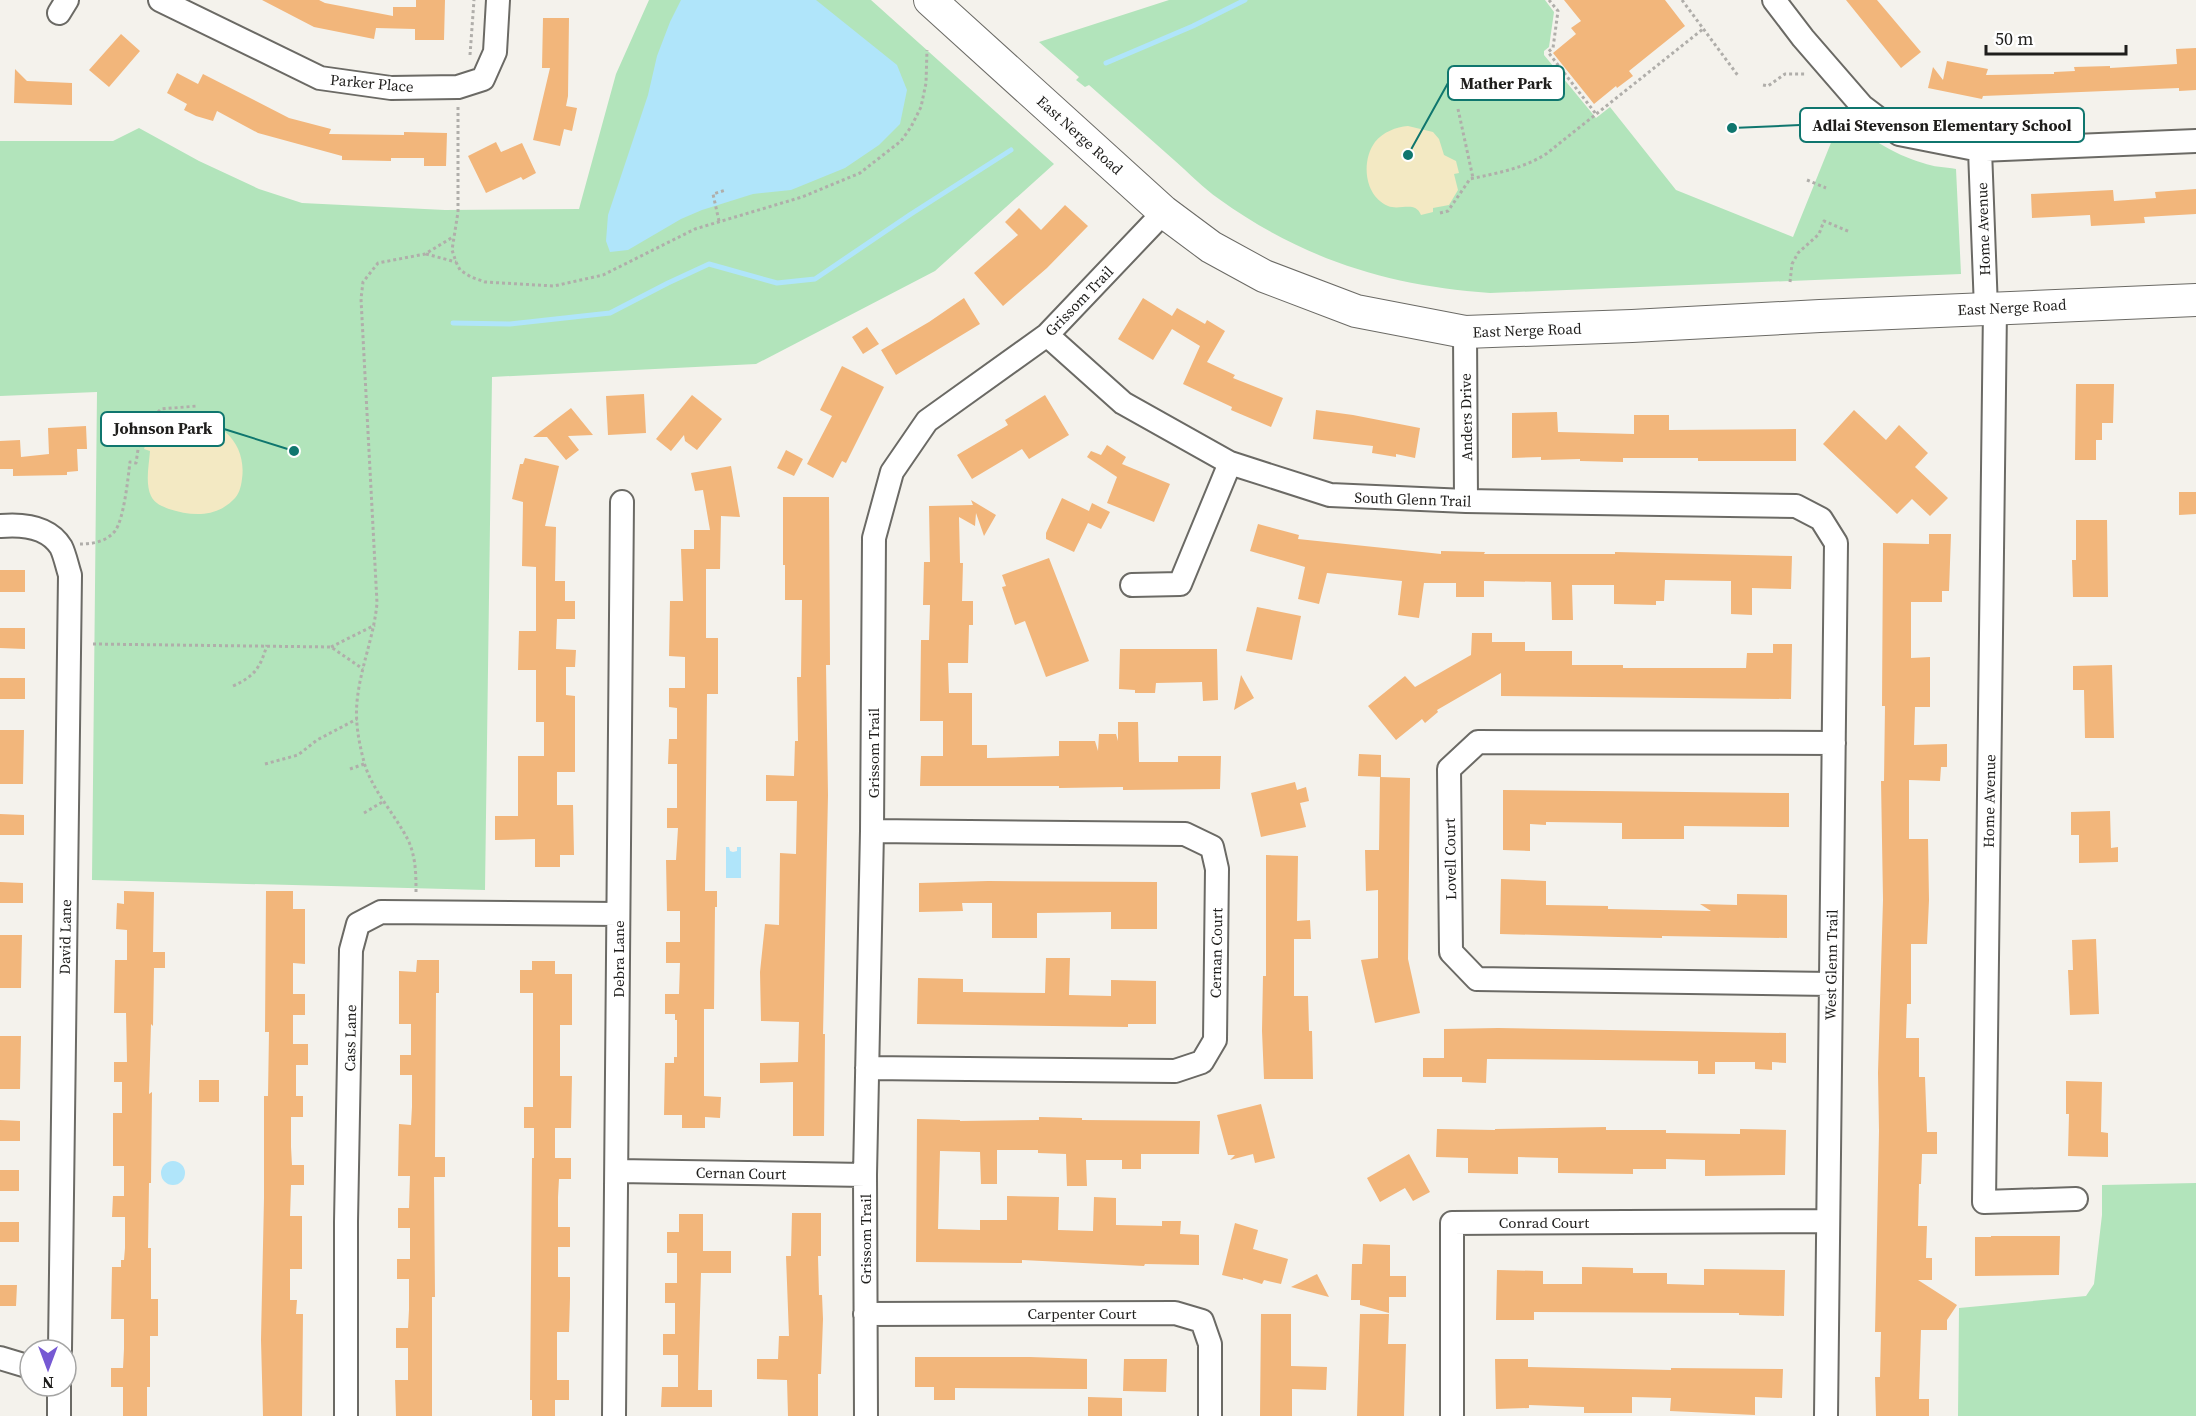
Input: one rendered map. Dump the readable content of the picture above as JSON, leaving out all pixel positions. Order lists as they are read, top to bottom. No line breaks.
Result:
{"streets":{"main road":["East Nerge Road"],"street":["Parker Place","Home Avenue","Grissom Trail","Anders Drive","South Glenn Trail","Lovell Court","David Lane","Cernan Court","Debra Lane","West Glenn Trail","Cass Lane","Conrad Court","Carpenter Court"]},"crossings":[["East Nerge Road","Home Avenue"],["East Nerge Road","Grissom Trail"],["East Nerge Road","Anders Drive"],["Grissom Trail","South Glenn Trail"],["Grissom Trail","Cernan Court"],["Grissom Trail","Carpenter Court"],["Anders Drive","South Glenn Trail"],["South Glenn Trail","West Glenn Trail"],["Lovell Court","West Glenn Trail"],["Cernan Court","Debra Lane"],["Debra Lane","Cass Lane"],["West Glenn Trail","Conrad Court"]],"places":["Adlai Stevenson Elementary School","Mather Park","Johnson Park"],"scale_bar":"50 m","north":"bottom"}
